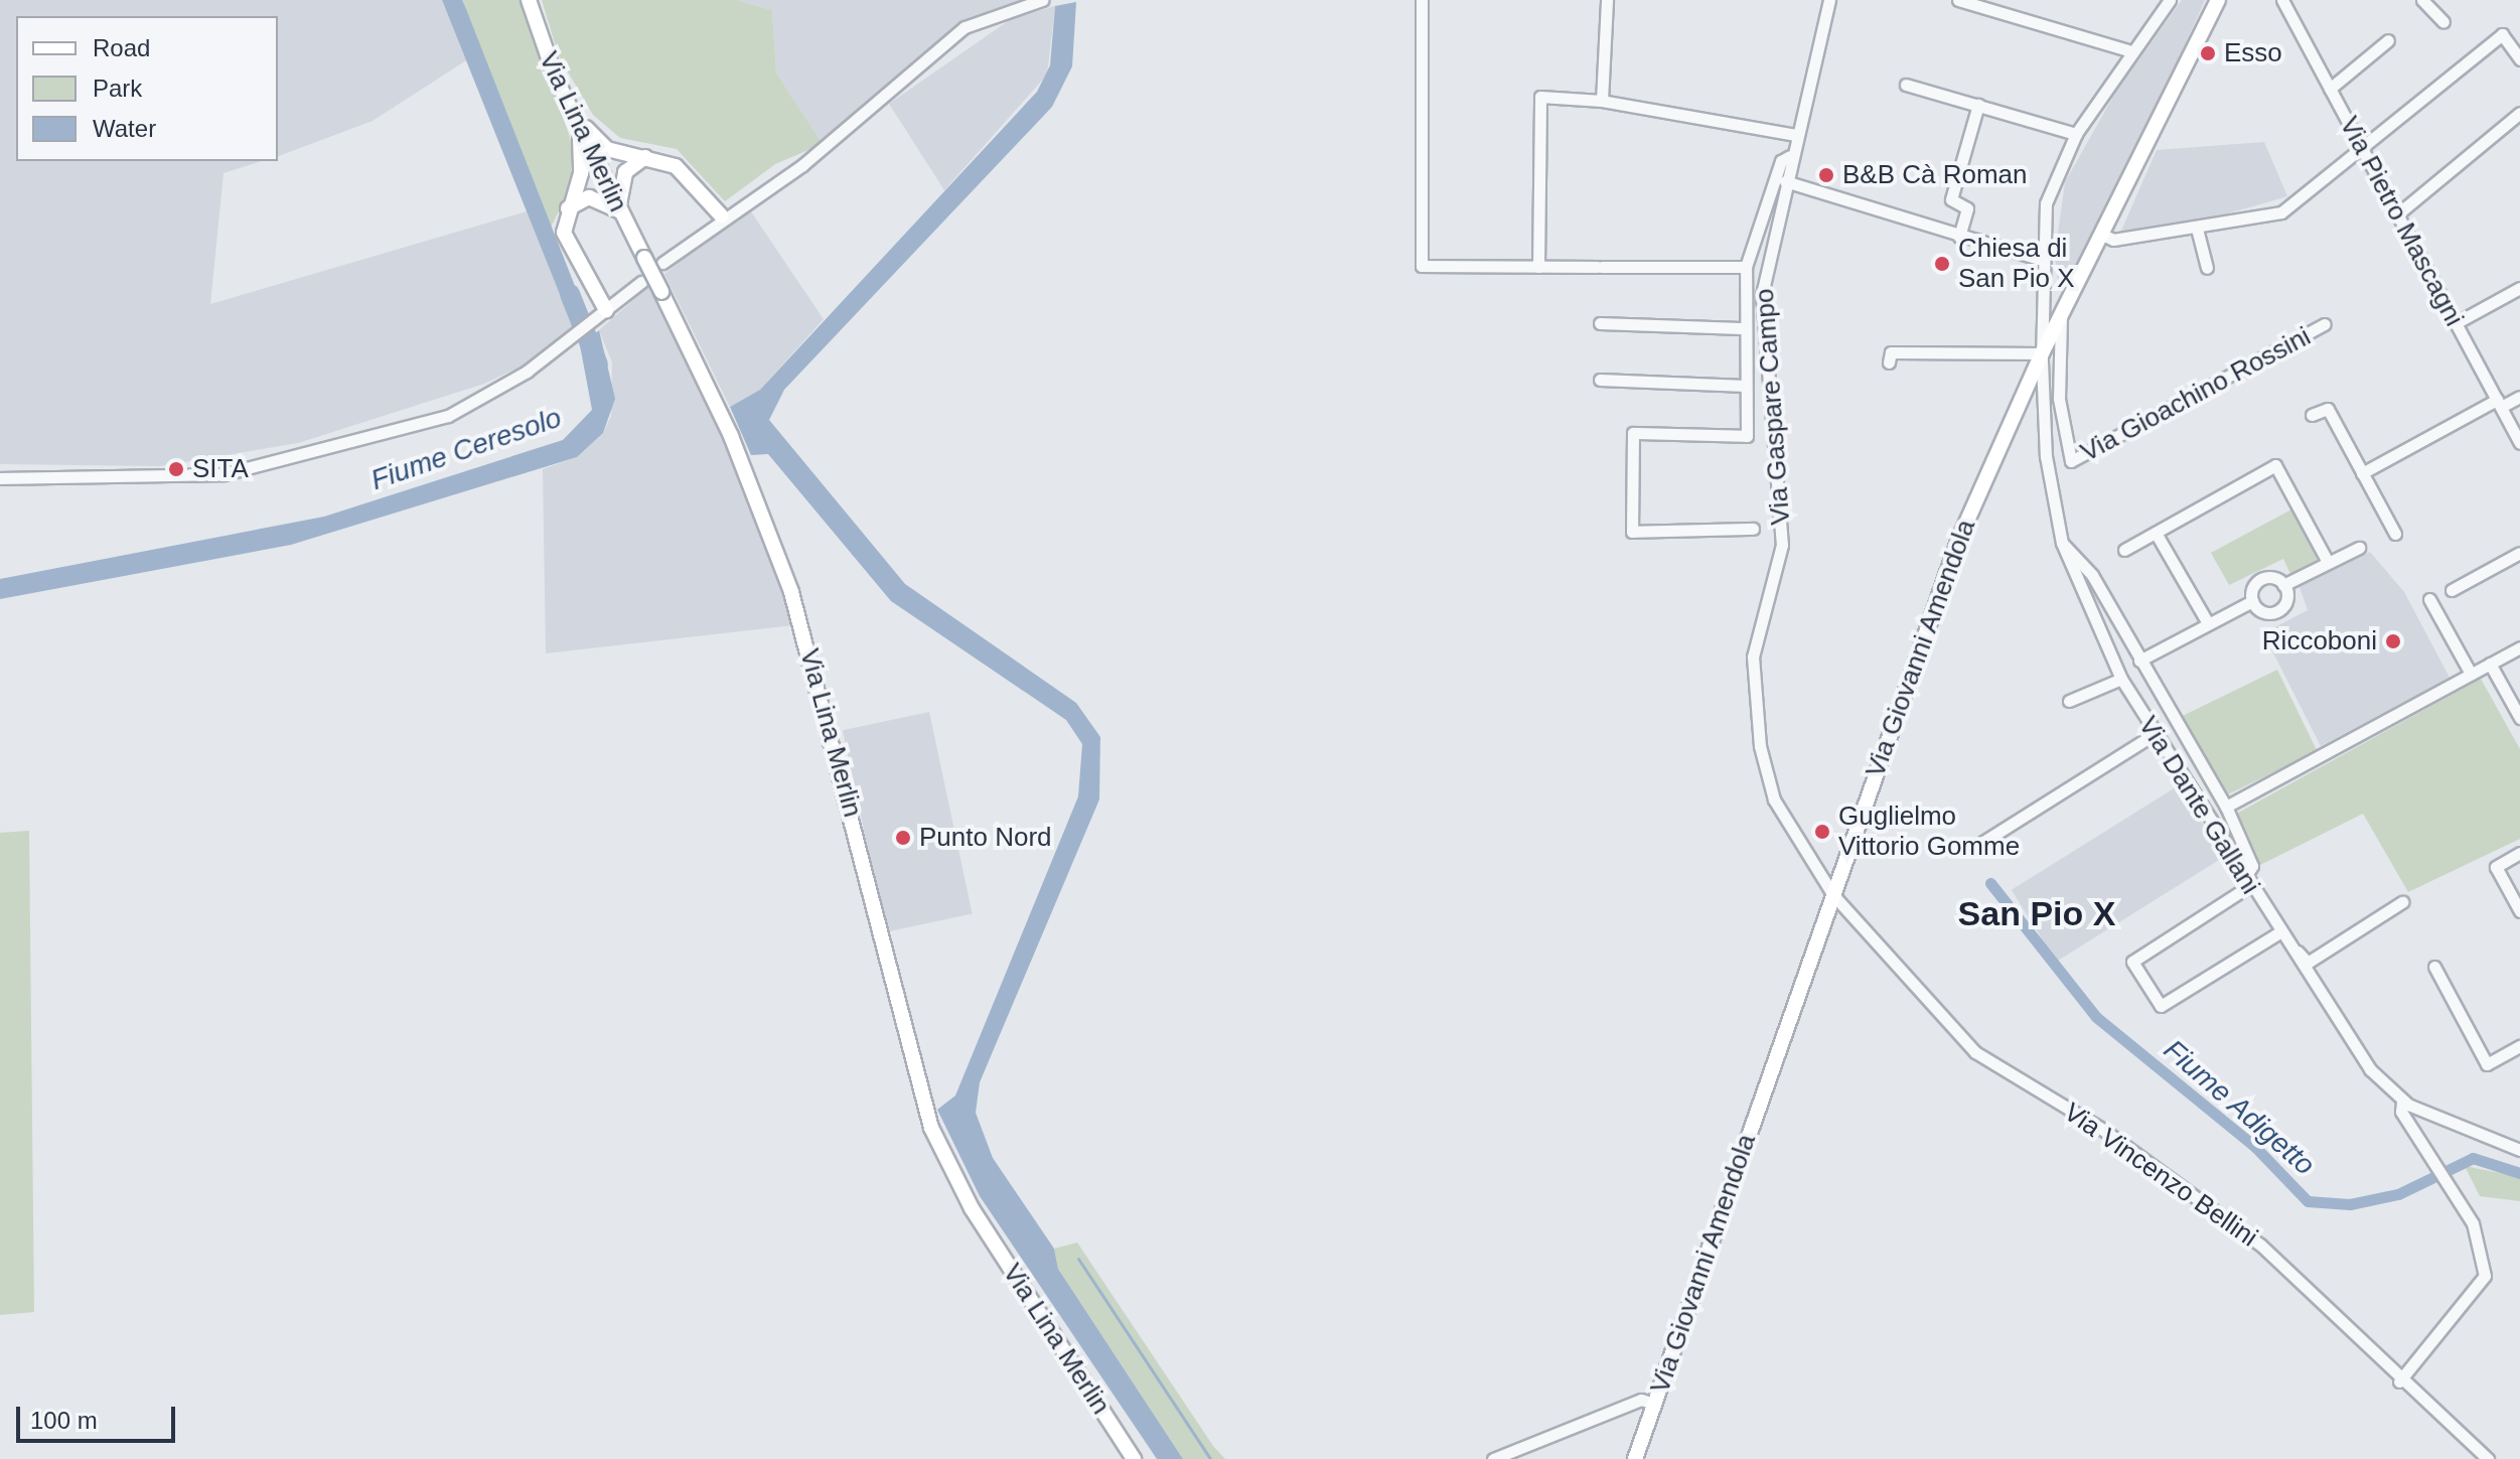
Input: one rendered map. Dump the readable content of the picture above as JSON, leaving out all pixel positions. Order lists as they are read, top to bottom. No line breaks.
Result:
{"streets":{"main road":["Via Lina Merlin","Via Giovanni Amendola"],"street":["Via Pietro Mascagni","Via Gioachino Rossini","Via Gaspare Campo","Via Dante Gallani","Via Vincenzo Bellini"]},"crossings":[["Via Gioachino Rossini","Via Giovanni Amendola"],["Via Gaspare Campo","Via Giovanni Amendola"],["Via Gaspare Campo","Via Vincenzo Bellini"],["Via Giovanni Amendola","Via Dante Gallani"],["Via Giovanni Amendola","Via Vincenzo Bellini"]],"districts":["San Pio X"],"water":["Fiume Ceresolo","Fiume Adigetto"],"places":["Esso","B&B Cà Roman","Chiesa di San Pio X","SITA","Riccoboni","Guglielmo Vittorio Gomme","Punto Nord"],"legend":["Road","Park","Water"],"scale_bar":"100 m"}
